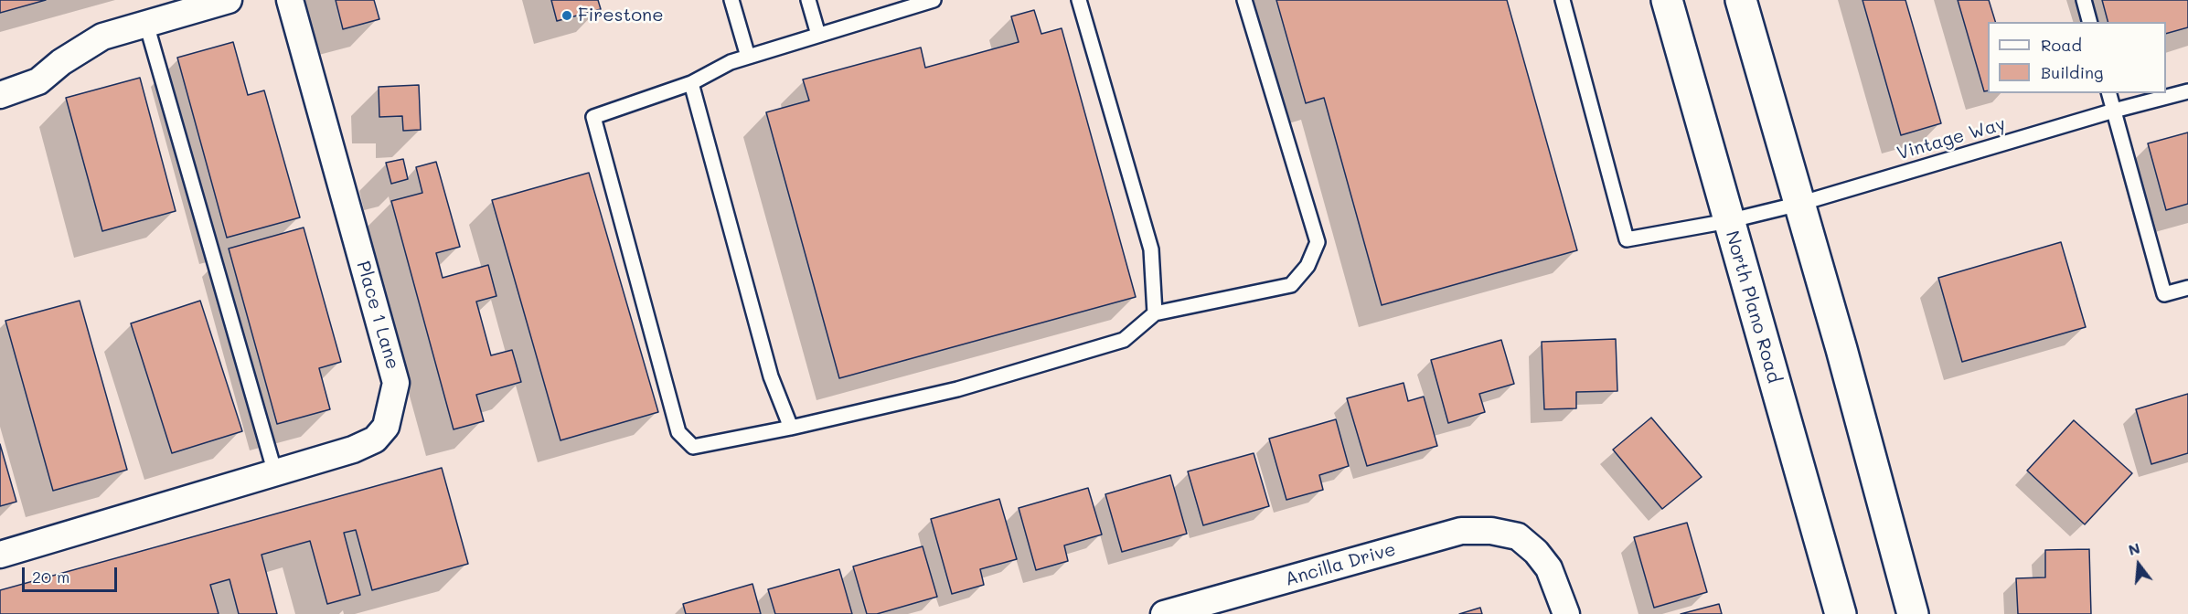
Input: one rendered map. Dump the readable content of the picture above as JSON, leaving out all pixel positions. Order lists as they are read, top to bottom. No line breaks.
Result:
{"streets":{"main road":["North Plano Road"],"street":["Place 1 Lane","Ancilla Drive"],"lane":["Vintage Way"]},"crossings":[["Vintage Way","North Plano Road"]],"places":["Firestone"],"legend":["Road","Building"],"scale_bar":"20 m","north":"top"}
